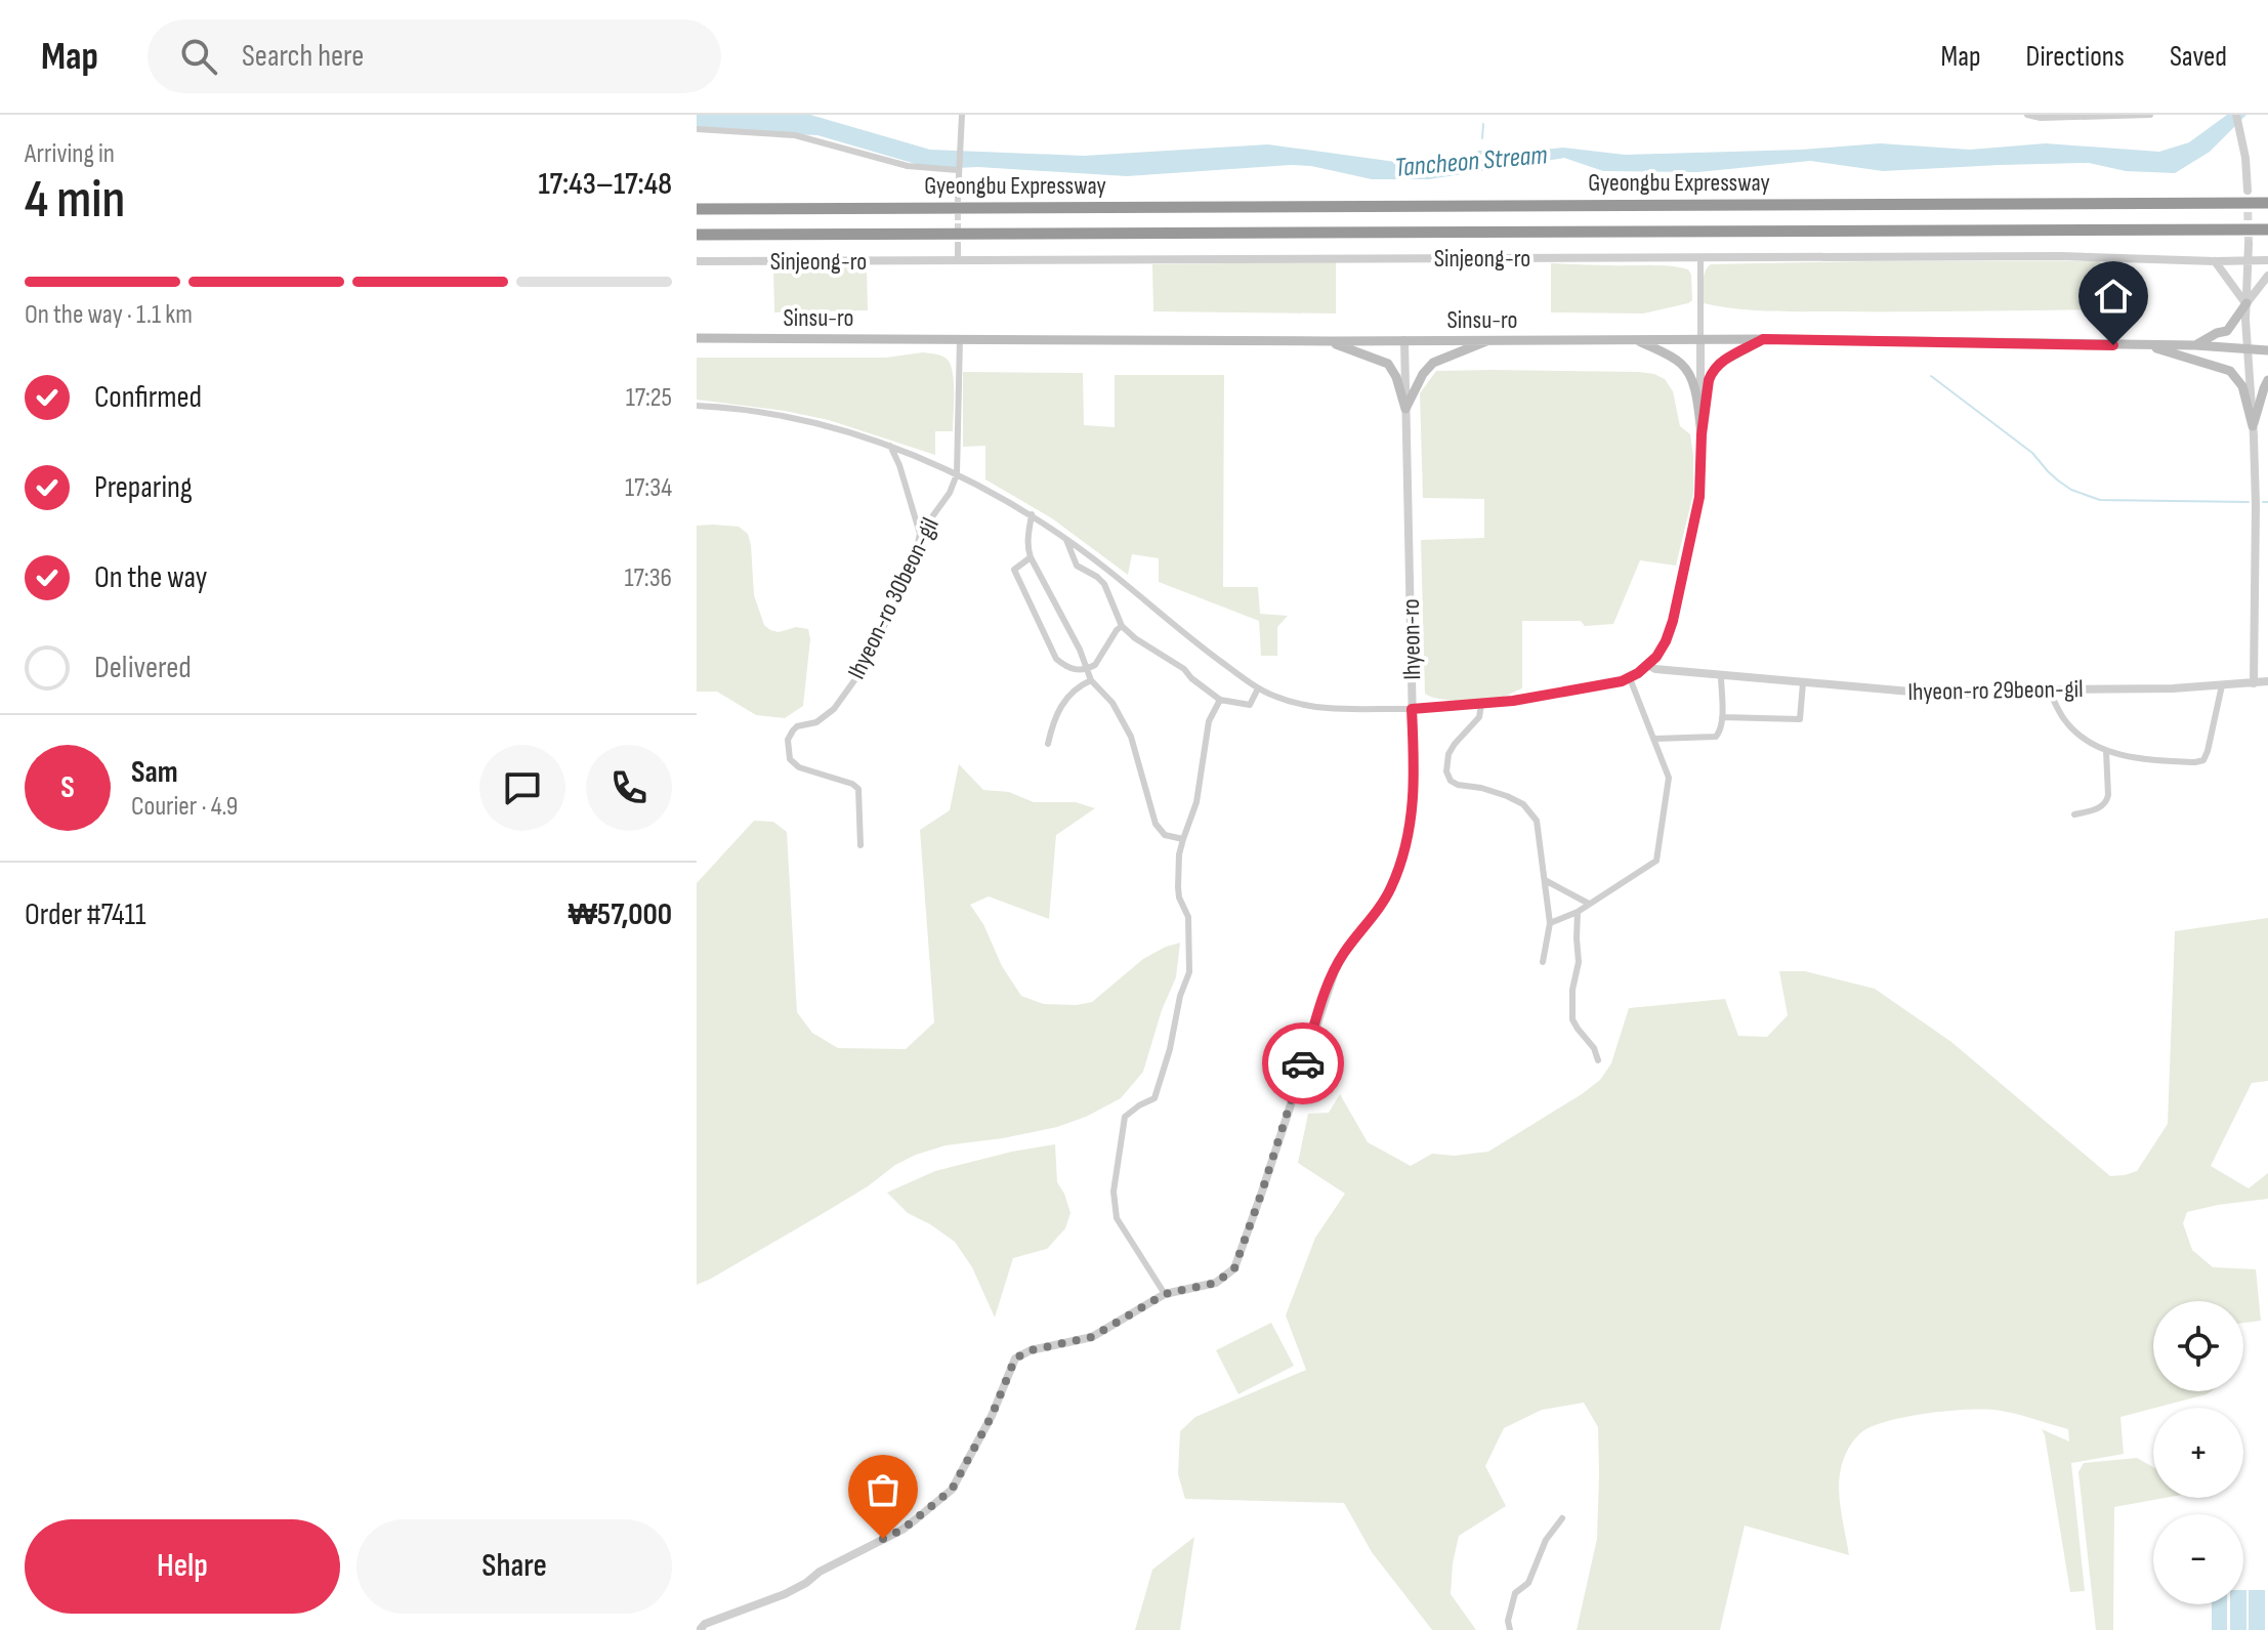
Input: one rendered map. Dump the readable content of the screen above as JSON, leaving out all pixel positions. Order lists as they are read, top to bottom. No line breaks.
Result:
{"streets":{"highway":["Gyeongbu Expressway"],"main road":["Sinsu-ro"],"street":["Sinjeong-ro","Ihyeon-ro 30beon-gil","Ihyeon-ro","Ihyeon-ro 29beon-gil"]},"crossings":[["Sinsu-ro","Ihyeon-ro 30beon-gil"],["Sinsu-ro","Ihyeon-ro"]],"water":["Tancheon Stream"],"page":{"header":"Map","search":"Search here","nav":["Map","Directions","Saved"],"heading":["4 min","Arriving in","17:43–17:48"],"panel":["Sam","Courier · 4.9","Order #7411","₩57,000"],"bar":"On the way · 1.1 km","list":[["Confirmed","17:25"],["Preparing","17:34"],["On the way","17:36"],"Delivered"],"round":"S","map_buttons":["+","−"],"buttons":["Help","Share"]}}
